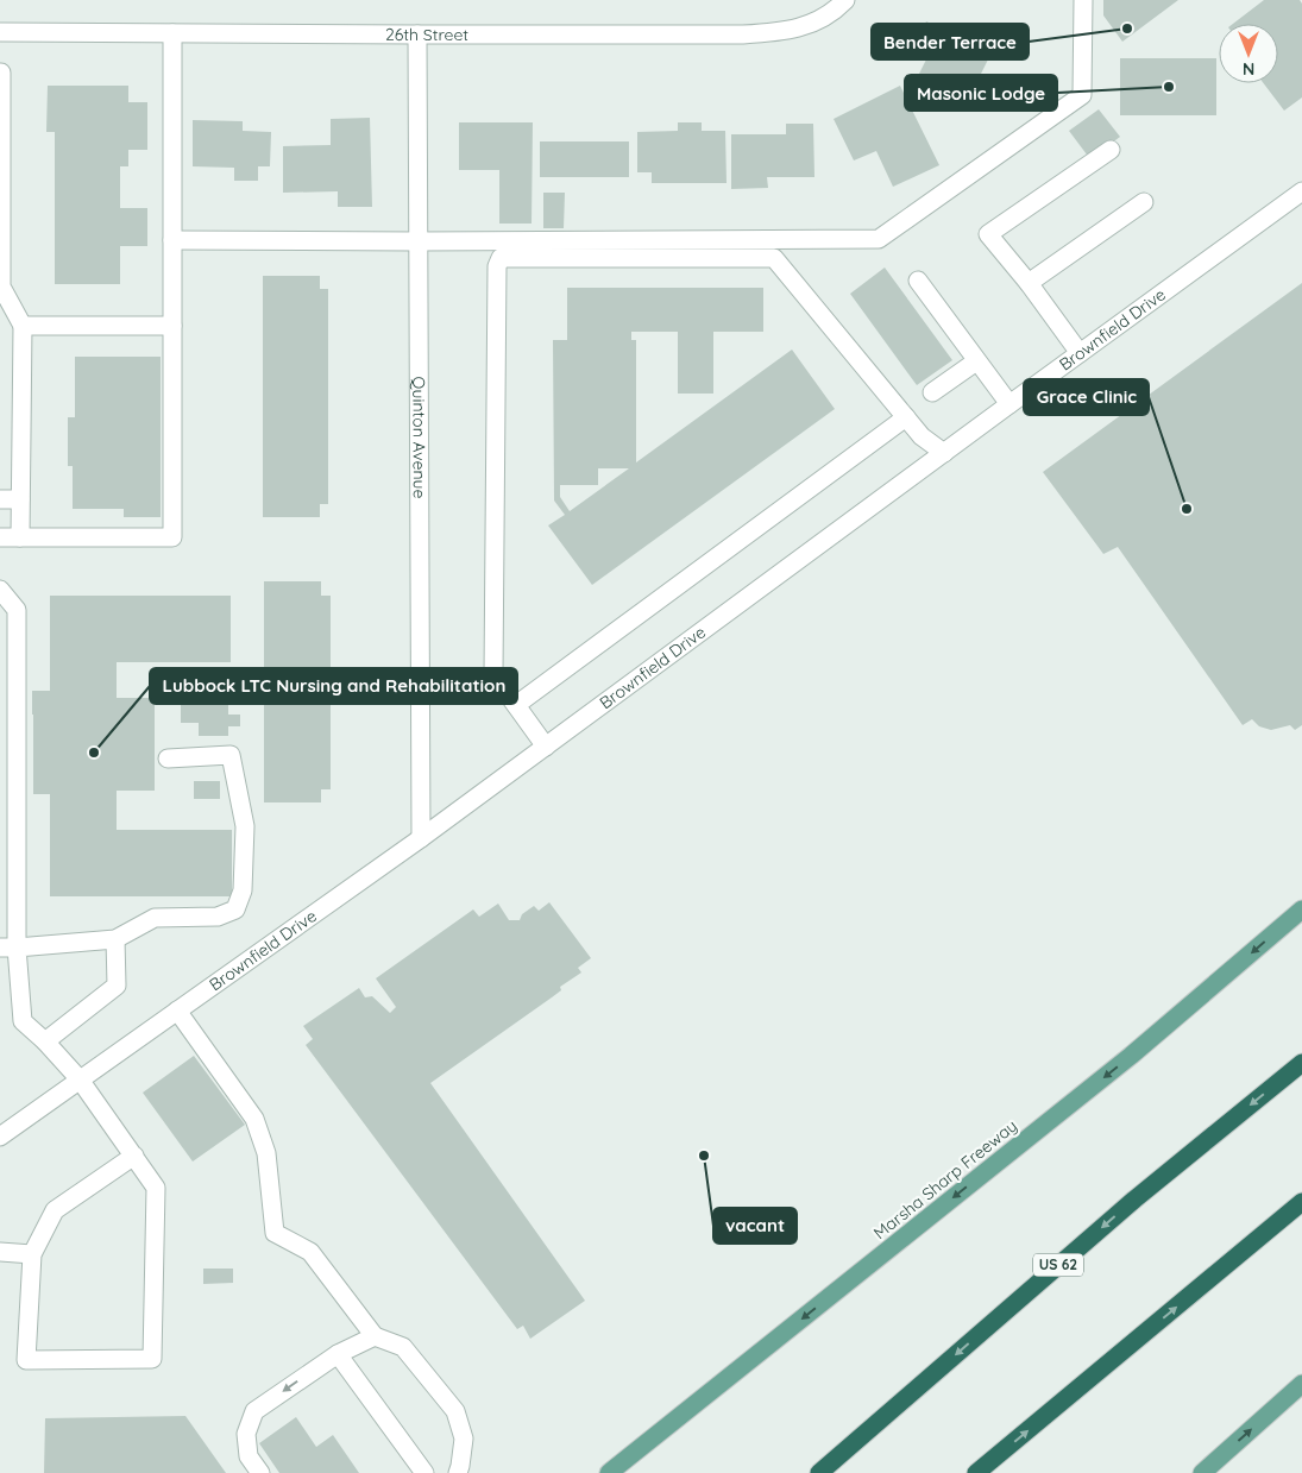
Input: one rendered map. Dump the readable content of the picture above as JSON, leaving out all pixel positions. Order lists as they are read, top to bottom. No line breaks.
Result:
{"streets":{"highway":["US 62"],"main road":["Marsha Sharp Freeway"],"street":["26th Street","Brownfield Drive","Quinton Avenue"]},"crossings":[["26th Street","Quinton Avenue"],["Brownfield Drive","Quinton Avenue"]],"one_way":["Marsha Sharp Freeway"],"places":["Bender Terrace","Masonic Lodge","Grace Clinic","Lubbock LTC Nursing and Rehabilitation","vacant"],"north":"bottom"}
